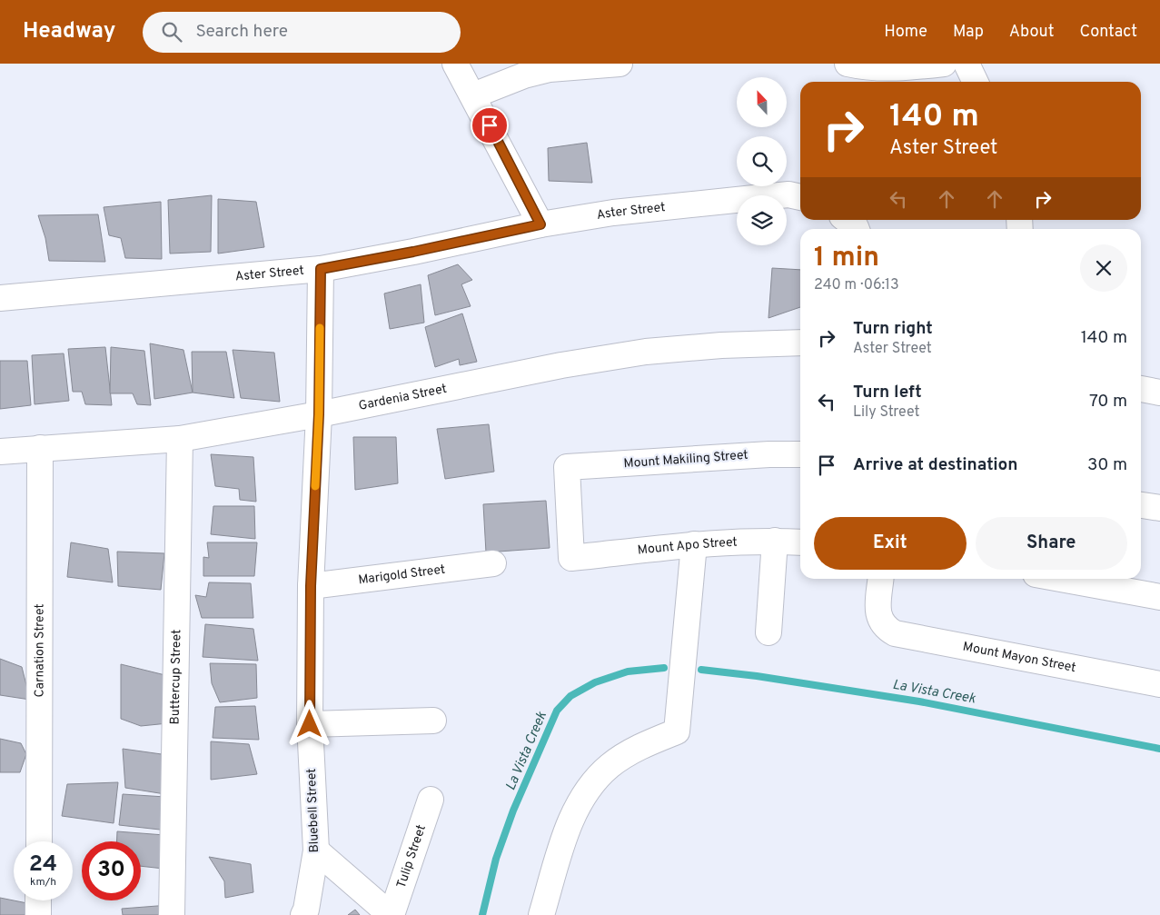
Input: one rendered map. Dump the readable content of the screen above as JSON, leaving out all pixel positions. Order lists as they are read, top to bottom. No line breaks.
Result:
{"streets":{"street":["Aster Street","Gardenia Street","Mount Makiling Street","Mount Apo Street","Marigold Street","Carnation Street","Mount Mayon Street","Buttercup Street","Bluebell Street","Tulip Street"]},"crossings":[["Aster Street","Bluebell Street"],["Gardenia Street","Carnation Street"],["Gardenia Street","Buttercup Street"],["Gardenia Street","Bluebell Street"],["Mount Makiling Street","Mount Apo Street"],["Marigold Street","Bluebell Street"]],"water":["La Vista Creek"],"north":"top","page":{"header":"Headway","search":"Search here","nav":["Home","Map","About","Contact"],"turn":["140 m","Aster Street"],"heading":["1 min","240 m · 06:13"],"list":[{"name":"Turn right","note":"Aster Street","value":"140 m"},{"name":"Turn left","note":"Lily Street","value":"70 m"},{"name":"Arrive at destination","value":"30 m"}],"buttons":["Exit","Share"],"speed":"24 km/h","limit":"30"}}
